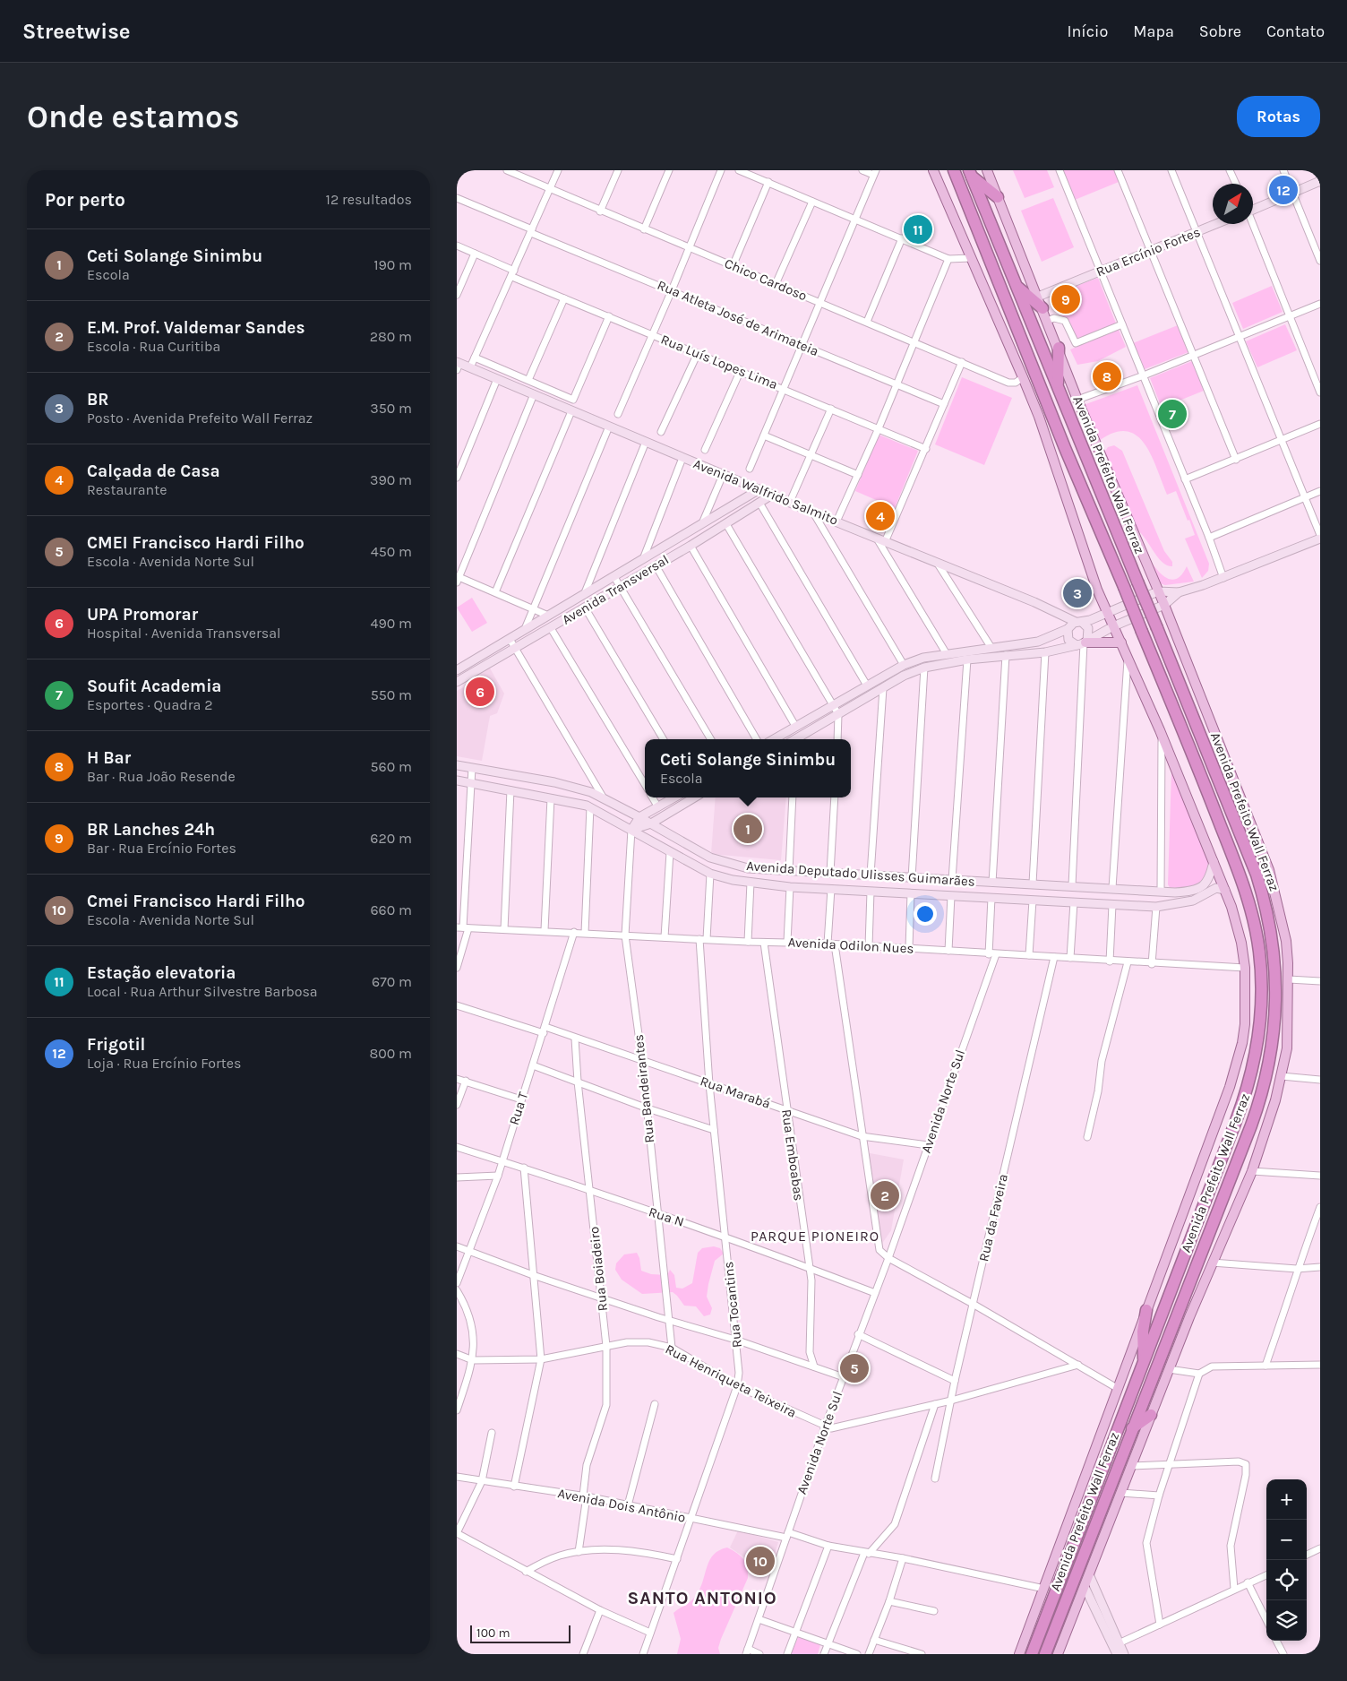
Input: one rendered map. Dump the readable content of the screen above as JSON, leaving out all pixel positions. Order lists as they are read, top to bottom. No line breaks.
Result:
{"streets":{"highway":["Avenida Prefeito Wall Ferraz"],"street":["Rua Ercínio Fortes","Chico Cardoso","Rua Atleta José de Arimateia","Rua Luís Lopes Lima","Avenida Walfrido Salmito","Avenida Transversal","Avenida Deputado Ulisses Guimarães","Avenida Odilon Nues","Rua Bandeirantes","Rua Marabá","Avenida Norte Sul","Rua T","Rua Emboabas","Rua N","Rua da Faveira","Rua Boiadeiro","Rua Tocantins","Rua Henriqueta Teixeira","Avenida Dois Antônio"]},"crossings":[["Rua Ercínio Fortes","Avenida Prefeito Wall Ferraz"],["Chico Cardoso","Avenida Prefeito Wall Ferraz"],["Avenida Prefeito Wall Ferraz","Avenida Deputado Ulisses Guimarães"],["Avenida Prefeito Wall Ferraz","Avenida Odilon Nues"],["Avenida Prefeito Wall Ferraz","Avenida Dois Antônio"],["Avenida Walfrido Salmito","Avenida Transversal"],["Avenida Deputado Ulisses Guimarães","Rua Bandeirantes"],["Avenida Deputado Ulisses Guimarães","Avenida Norte Sul"],["Avenida Deputado Ulisses Guimarães","Rua Tocantins"],["Avenida Odilon Nues","Rua Bandeirantes"],["Avenida Odilon Nues","Avenida Norte Sul"],["Avenida Odilon Nues","Rua T"],["Avenida Odilon Nues","Rua Emboabas"],["Avenida Odilon Nues","Rua da Faveira"],["Avenida Odilon Nues","Rua Tocantins"],["Rua Bandeirantes","Rua Marabá"],["Rua Bandeirantes","Rua N"],["Rua Bandeirantes","Rua Henriqueta Teixeira"],["Rua Marabá","Avenida Norte Sul"],["Rua Marabá","Rua T"],["Rua Marabá","Rua Emboabas"],["Rua Marabá","Rua Boiadeiro"],["Rua Marabá","Rua Tocantins"],["Avenida Norte Sul","Rua N"],["Avenida Norte Sul","Rua Henriqueta Teixeira"],["Avenida Norte Sul","Avenida Dois Antônio"],["Rua T","Rua N"],["Rua Emboabas","Rua N"],["Rua N","Rua Boiadeiro"],["Rua N","Rua Tocantins"],["Rua da Faveira","Rua Henriqueta Teixeira"],["Rua Boiadeiro","Rua Henriqueta Teixeira"],["Rua Boiadeiro","Avenida Dois Antônio"],["Rua Tocantins","Rua Henriqueta Teixeira"],["Rua Tocantins","Avenida Dois Antônio"]],"districts":["PARQUE PIONEIRO","SANTO ANTONIO"],"scale_bar":"100 m","north":"top right","page":{"header":"Streetwise","nav":["Início","Mapa","Sobre","Contato"],"buttons":"Rotas","title":"Onde estamos","heading":["Por perto","12 resultados"],"pins":["12","11","9","8","7","4","3","6","1","2","5","10"],"list":[{"mark":"1","name":"Ceti Solange Sinimbu","note":"Escola","value":"190 m"},{"mark":"2","name":"E.M. Prof. Valdemar Sandes","note":"Escola · Rua Curitiba","value":"280 m"},{"mark":"3","name":"BR","note":"Posto · Avenida Prefeito Wall Ferraz","value":"350 m"},{"mark":"4","name":"Calçada de Casa","note":"Restaurante","value":"390 m"},{"mark":"5","name":"CMEI Francisco Hardi Filho","note":"Escola · Avenida Norte Sul","value":"450 m"},{"mark":"6","name":"UPA Promorar","note":"Hospital · Avenida Transversal","value":"490 m"},{"mark":"7","name":"Soufit Academia","note":"Esportes · Quadra 2","value":"550 m"},{"mark":"8","name":"H Bar","note":"Bar · Rua João Resende","value":"560 m"},{"mark":"9","name":"BR Lanches 24h","note":"Bar · Rua Ercínio Fortes","value":"620 m"},{"mark":"10","name":"Cmei Francisco Hardi Filho","note":"Escola · Avenida Norte Sul","value":"660 m"},{"mark":"11","name":"Estação elevatoria","note":"Local · Rua Arthur Silvestre Barbosa","value":"670 m"},{"mark":"12","name":"Frigotil","note":"Loja · Rua Ercínio Fortes","value":"800 m"}],"popup":["Ceti Solange Sinimbu","Escola"],"map_buttons":["+","−"],"scale":"100 m"}}
